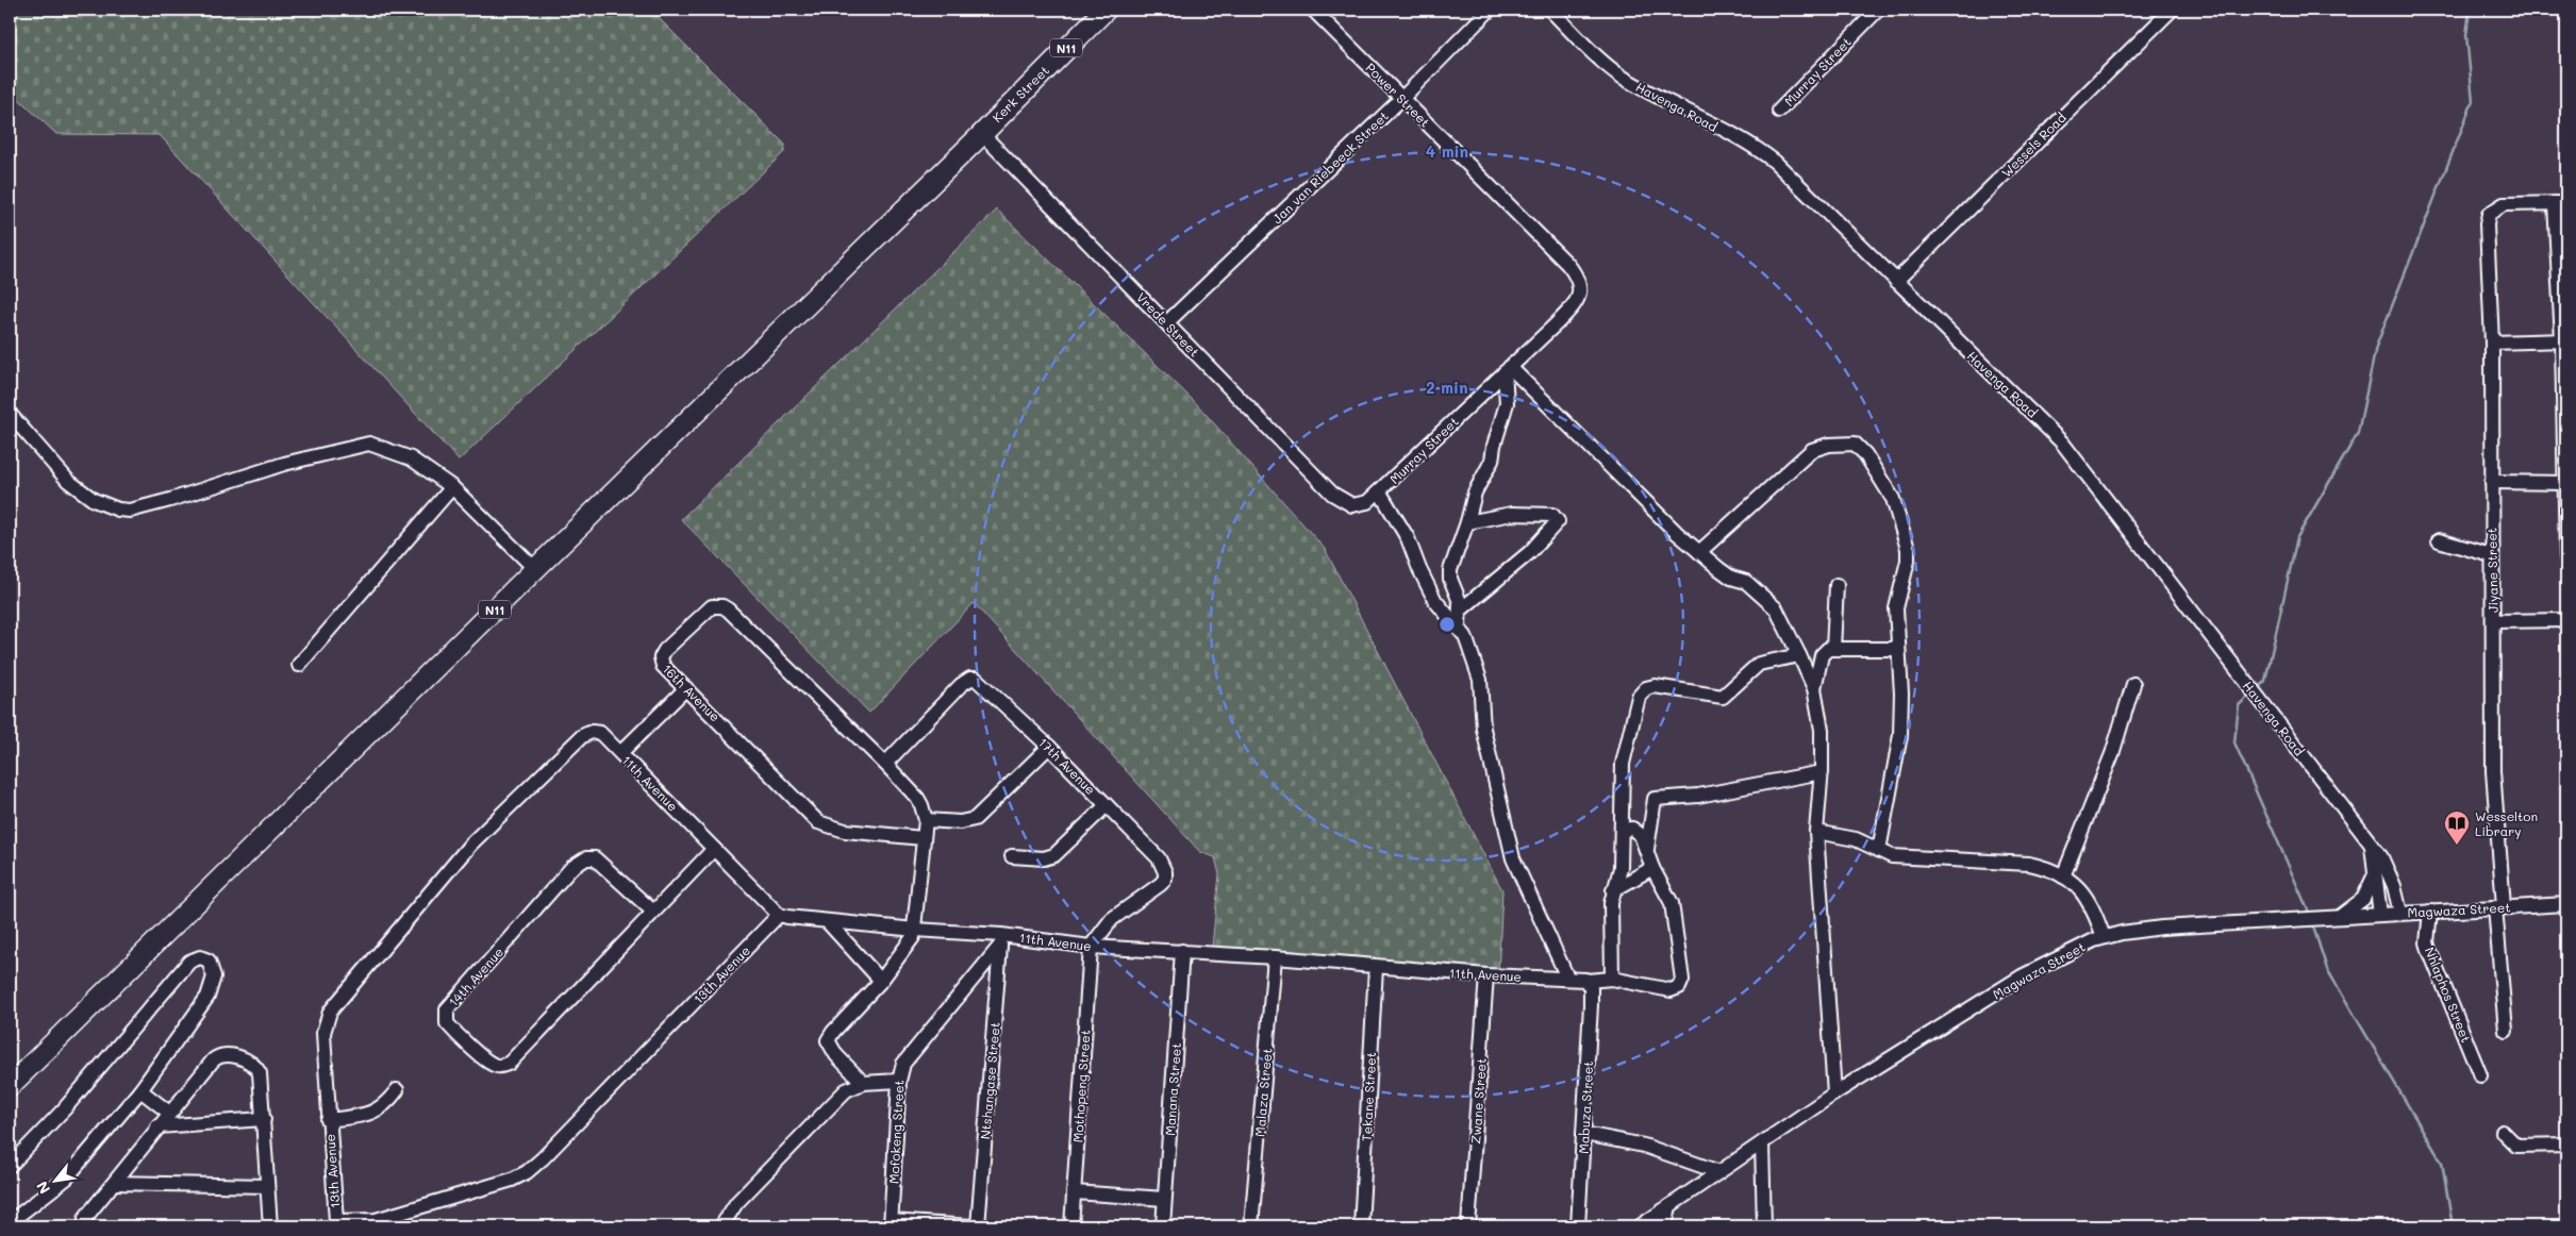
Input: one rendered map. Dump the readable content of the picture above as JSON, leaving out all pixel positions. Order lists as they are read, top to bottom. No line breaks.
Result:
{"streets":{"highway":["N11","Kerk Street"],"street":["Murray Street","Power Street","Havenga Road","Wessels Road","Jan van Riebeeck Street","Vrede Street","Jiyane Street","16th Avenue","17th Avenue","11th Avenue","Magwaza Street","13th Avenue","14th Avenue","Nhlaphos Street","Ntshangase Street","Mothopeng Street","Manana Street","Malaza Street","Tekane Street","Zwane Street","Mabuza Street","Mofokeng Street"]},"crossings":[["N11","Kerk Street"],["N11","Vrede Street"],["Murray Street","Power Street"],["Murray Street","Vrede Street"],["Kerk Street","Vrede Street"],["Power Street","Jan van Riebeeck Street"],["Havenga Road","Wessels Road"],["Havenga Road","Magwaza Street"],["Jan van Riebeeck Street","Vrede Street"],["Jiyane Street","Magwaza Street"],["16th Avenue","17th Avenue"],["17th Avenue","11th Avenue"],["17th Avenue","Mothopeng Street"],["11th Avenue","13th Avenue"],["11th Avenue","14th Avenue"],["11th Avenue","Ntshangase Street"],["11th Avenue","Mothopeng Street"],["11th Avenue","Manana Street"],["11th Avenue","Malaza Street"],["11th Avenue","Tekane Street"],["11th Avenue","Zwane Street"],["11th Avenue","Mabuza Street"],["11th Avenue","Mofokeng Street"],["Magwaza Street","Nhlaphos Street"],["Ntshangase Street","Mofokeng Street"]],"places":{"library":["Wesselton Library"]},"north":"bottom left","rings":["4 min","2 min"]}
